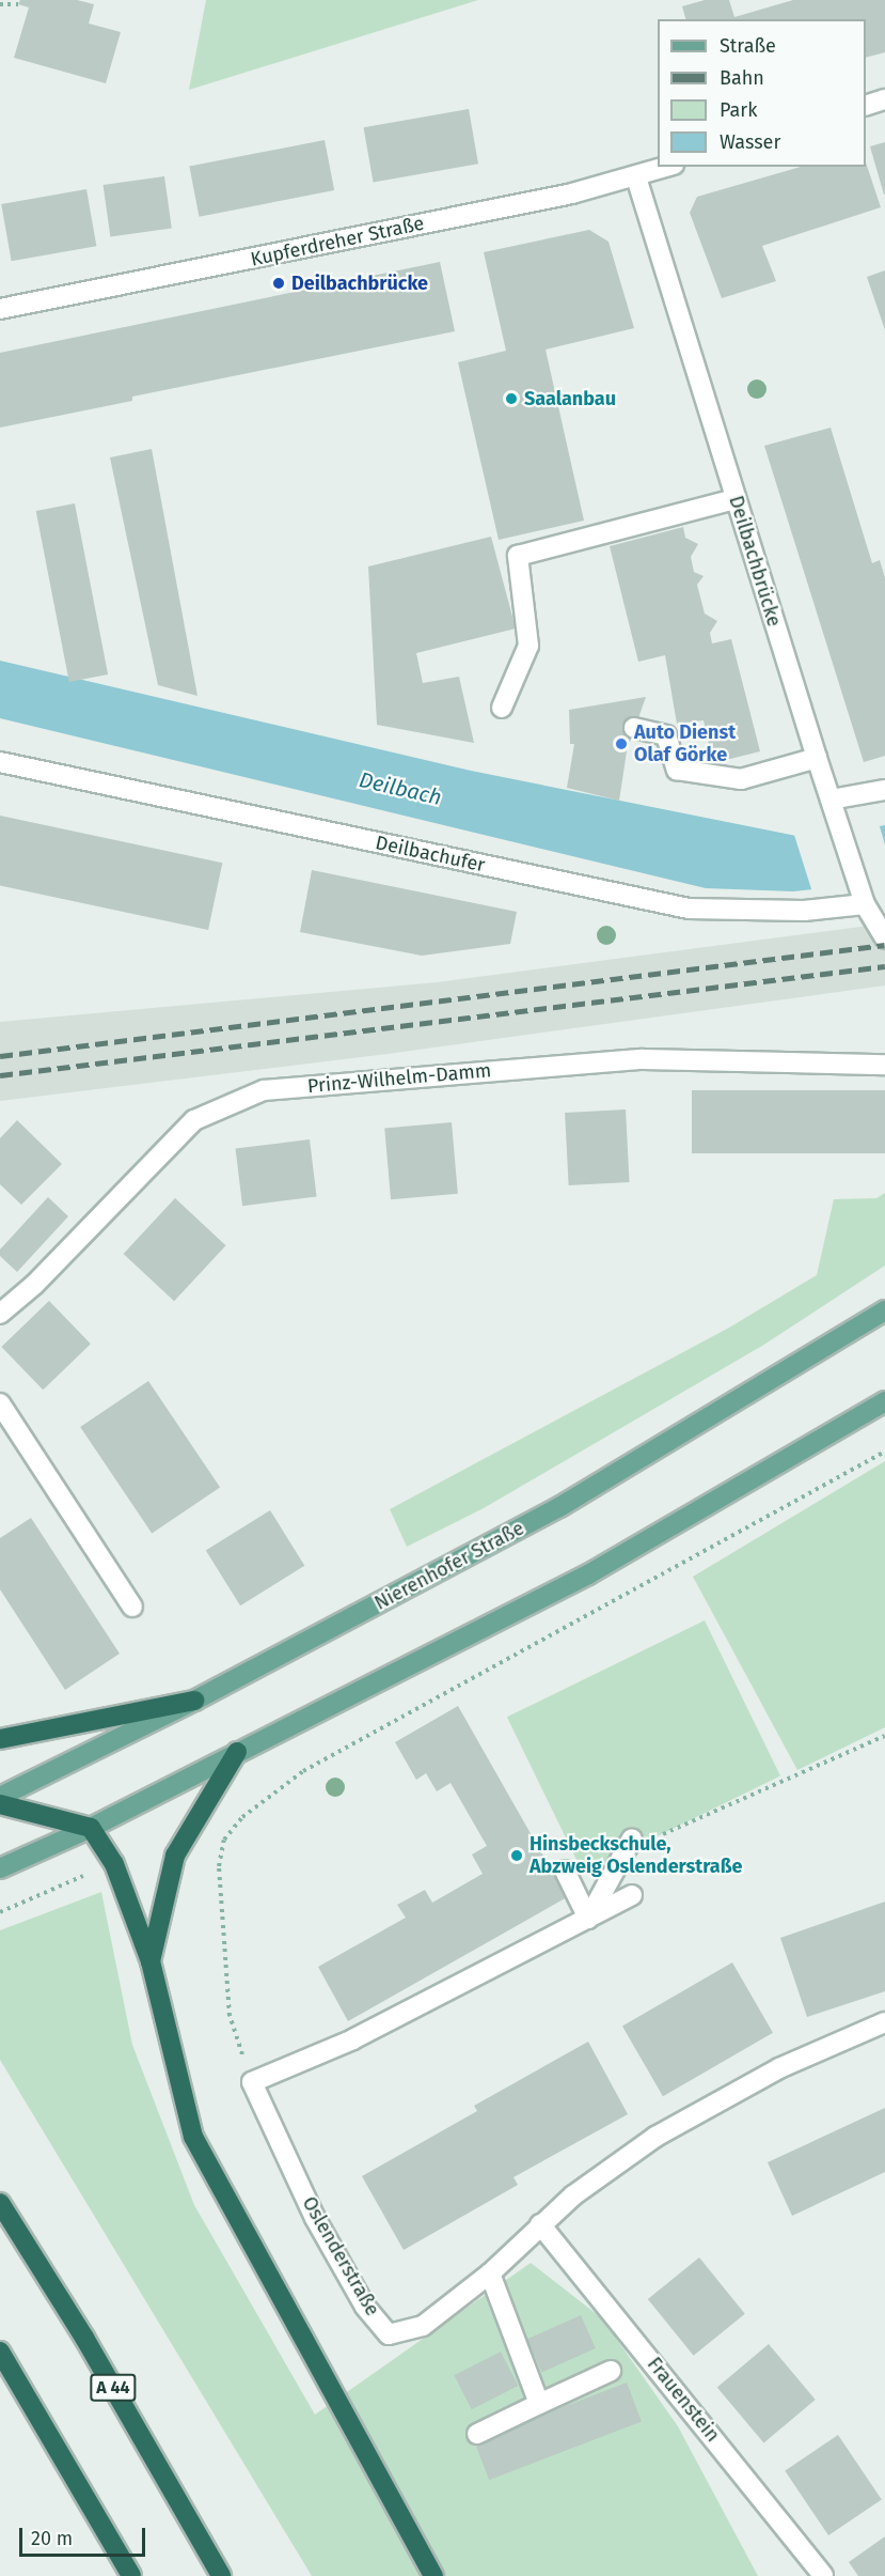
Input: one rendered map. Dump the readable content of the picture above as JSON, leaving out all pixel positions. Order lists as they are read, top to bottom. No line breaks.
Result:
{"streets":{"highway":["A 44"],"main road":["Nierenhofer Straße"],"street":["Kupferdreher Straße","Deilbachbrücke","Deilbachufer","Prinz-Wilhelm-Damm","Oslenderstraße","Frauenstein"]},"crossings":[["Kupferdreher Straße","Deilbachbrücke"],["Deilbachbrücke","Deilbachufer"],["Oslenderstraße","Frauenstein"]],"water":["Deilbach"],"places":["Deilbachbrücke","Saalanbau","Auto Dienst Olaf Görke","Hinsbeckschule, Abzweig Oslenderstraße"],"legend":["Straße","Bahn","Park","Wasser"],"scale_bar":"20 m"}
